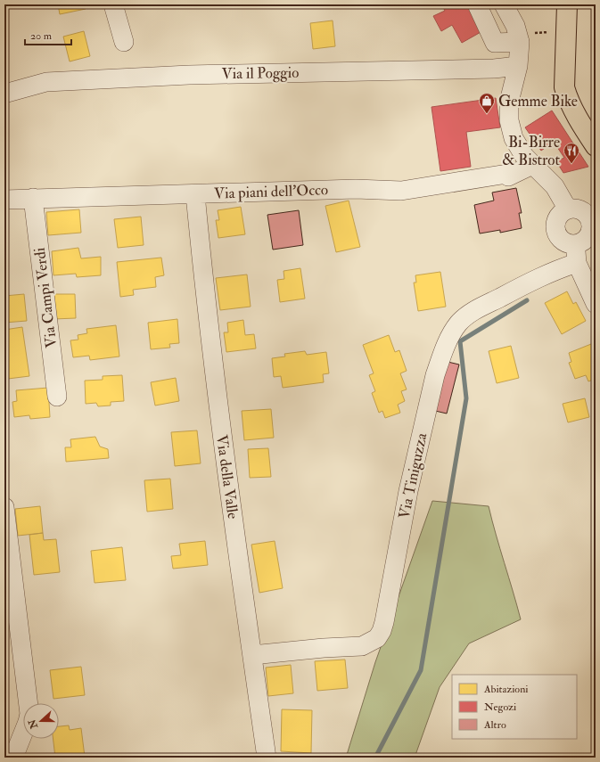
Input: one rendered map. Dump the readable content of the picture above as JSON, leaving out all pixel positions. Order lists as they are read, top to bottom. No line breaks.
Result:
{"streets":{"street":["Via il Poggio","Via piani dell'Occo","Via Campi Verdi","Via Tiniguzza","Via della Valle"]},"crossings":[["Via piani dell'Occo","Via Campi Verdi"],["Via piani dell'Occo","Via della Valle"],["Via Tiniguzza","Via della Valle"]],"places":{"shop":["Gemme Bike"],"restaurant":["Bi-Birre & Bistrot"]},"legend":["Abitazioni","Negozi","Altro"],"scale_bar":"20 m","north":"left"}
